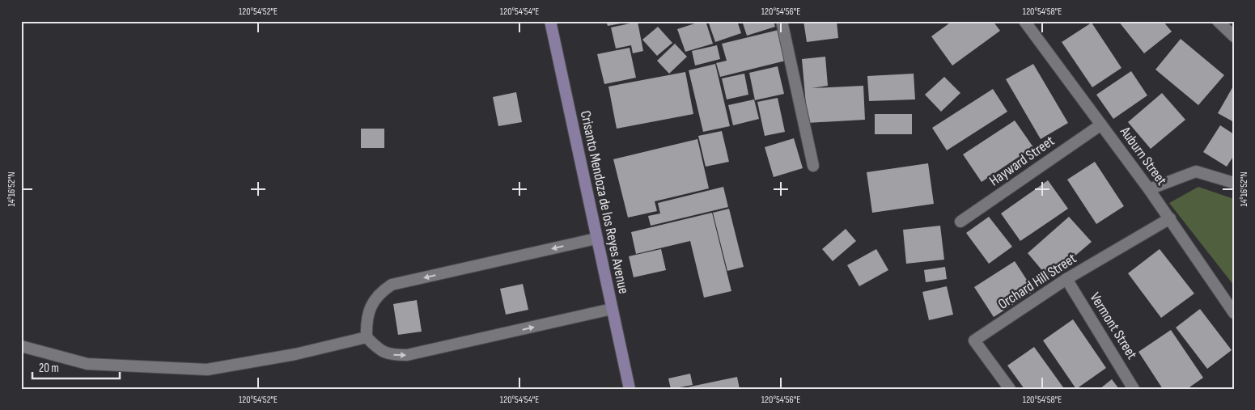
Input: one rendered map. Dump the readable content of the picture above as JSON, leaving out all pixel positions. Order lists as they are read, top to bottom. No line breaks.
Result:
{"streets":{"main road":["Crisanto Mendoza de los Reyes Avenue"],"street":["Auburn Street","Hayward Street","Orchard Hill Street","Vermont Street"]},"crossings":[["Auburn Street","Hayward Street"],["Auburn Street","Orchard Hill Street"],["Orchard Hill Street","Vermont Street"]],"scale_bar":"20 m","coordinates":["120°54'52\"E","120°54'54\"E","120°54'56\"E","120°54'58\"E","14°16'52\"N"]}
